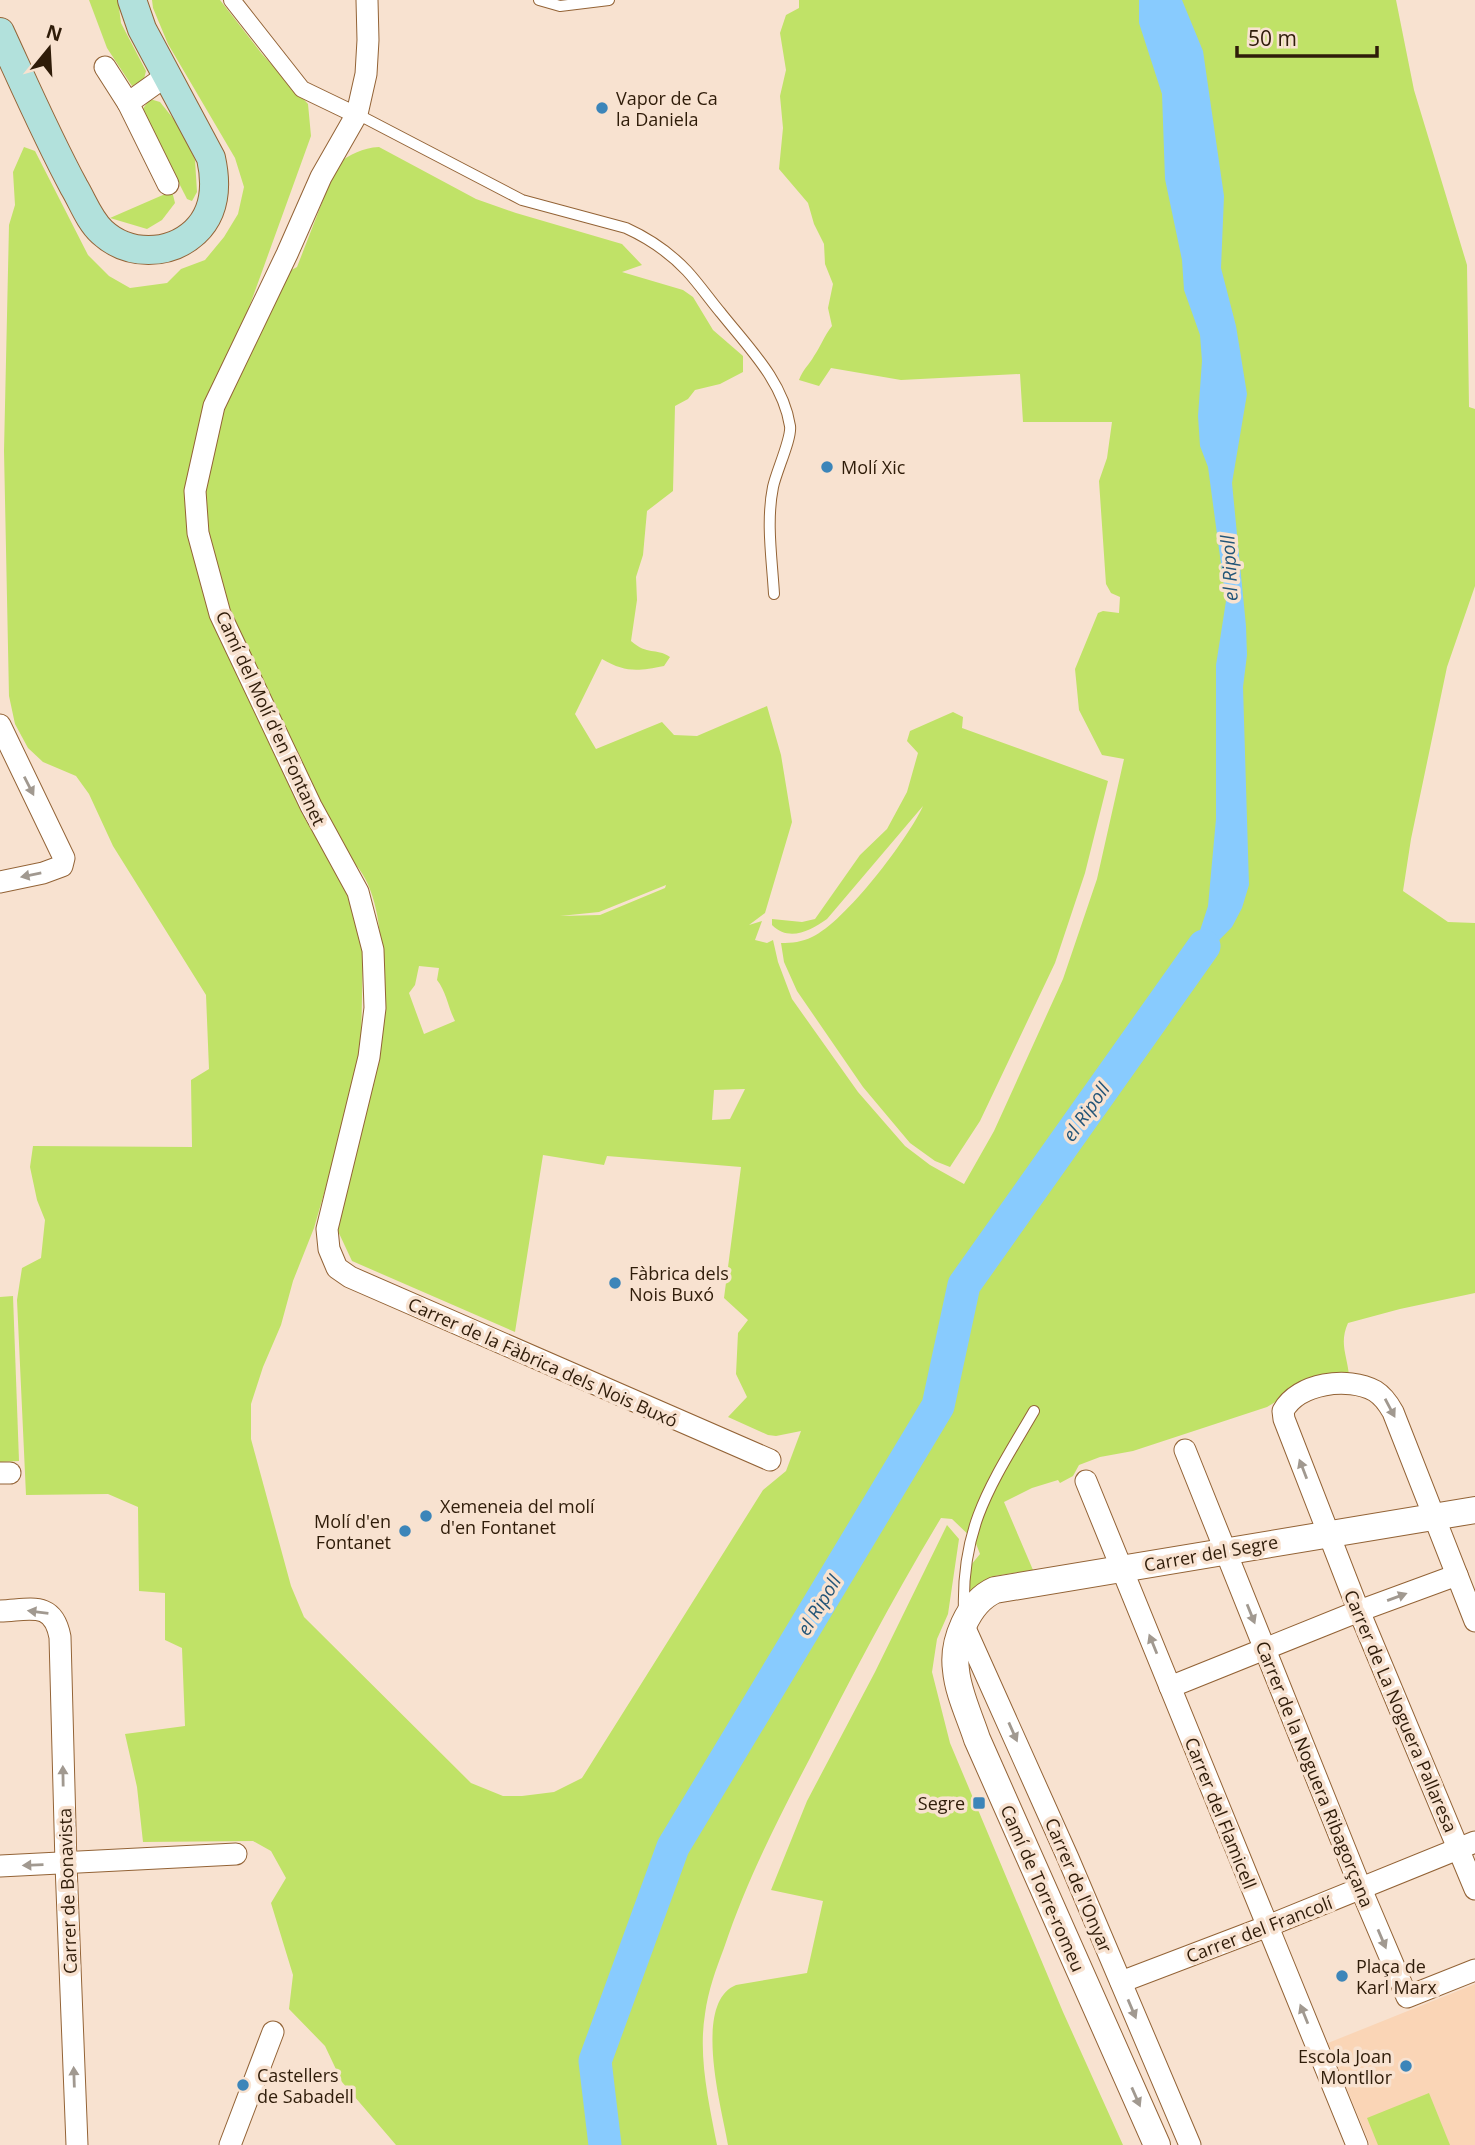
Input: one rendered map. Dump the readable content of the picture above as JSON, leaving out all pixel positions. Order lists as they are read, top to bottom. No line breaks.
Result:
{"streets":{"street":["Camí del Molí d'en Fontanet","Carrer de la Fàbrica dels Nois Buxó","Carrer del Segre","Carrer de La Noguera Pallaresa","Carrer de la Noguera Ribagorçana","Carrer del Flamicell","Carrer de l'Onyar","Camí de Torre-romeu","Carrer de Bonavista","Carrer del Francolí"]},"crossings":[["Camí del Molí d'en Fontanet","Carrer de la Fàbrica dels Nois Buxó"],["Carrer del Segre","Carrer de La Noguera Pallaresa"],["Carrer del Segre","Carrer de la Noguera Ribagorçana"],["Carrer del Segre","Carrer del Flamicell"],["Carrer del Segre","Carrer de l'Onyar"],["Carrer del Segre","Camí de Torre-romeu"],["Carrer de La Noguera Pallaresa","Carrer del Francolí"],["Carrer de la Noguera Ribagorçana","Carrer del Francolí"],["Carrer del Flamicell","Carrer del Francolí"],["Carrer de l'Onyar","Camí de Torre-romeu"],["Carrer de l'Onyar","Carrer del Francolí"]],"one_way":["Carrer del Flamicell","Carrer de l'Onyar","Camí de Torre-romeu","Carrer de Bonavista"],"water":["el Ripoll"],"places":{"other":["Vapor de Ca la Daniela","Molí Xic","Fàbrica dels Nois Buxó","Xemeneia del molí d'en Fontanet","Molí d'en Fontanet","Plaça de Karl Marx","Escola Joan Montllor","Castellers de Sabadell"],"transit":["Segre"]},"scale_bar":"50 m","north":"top"}
